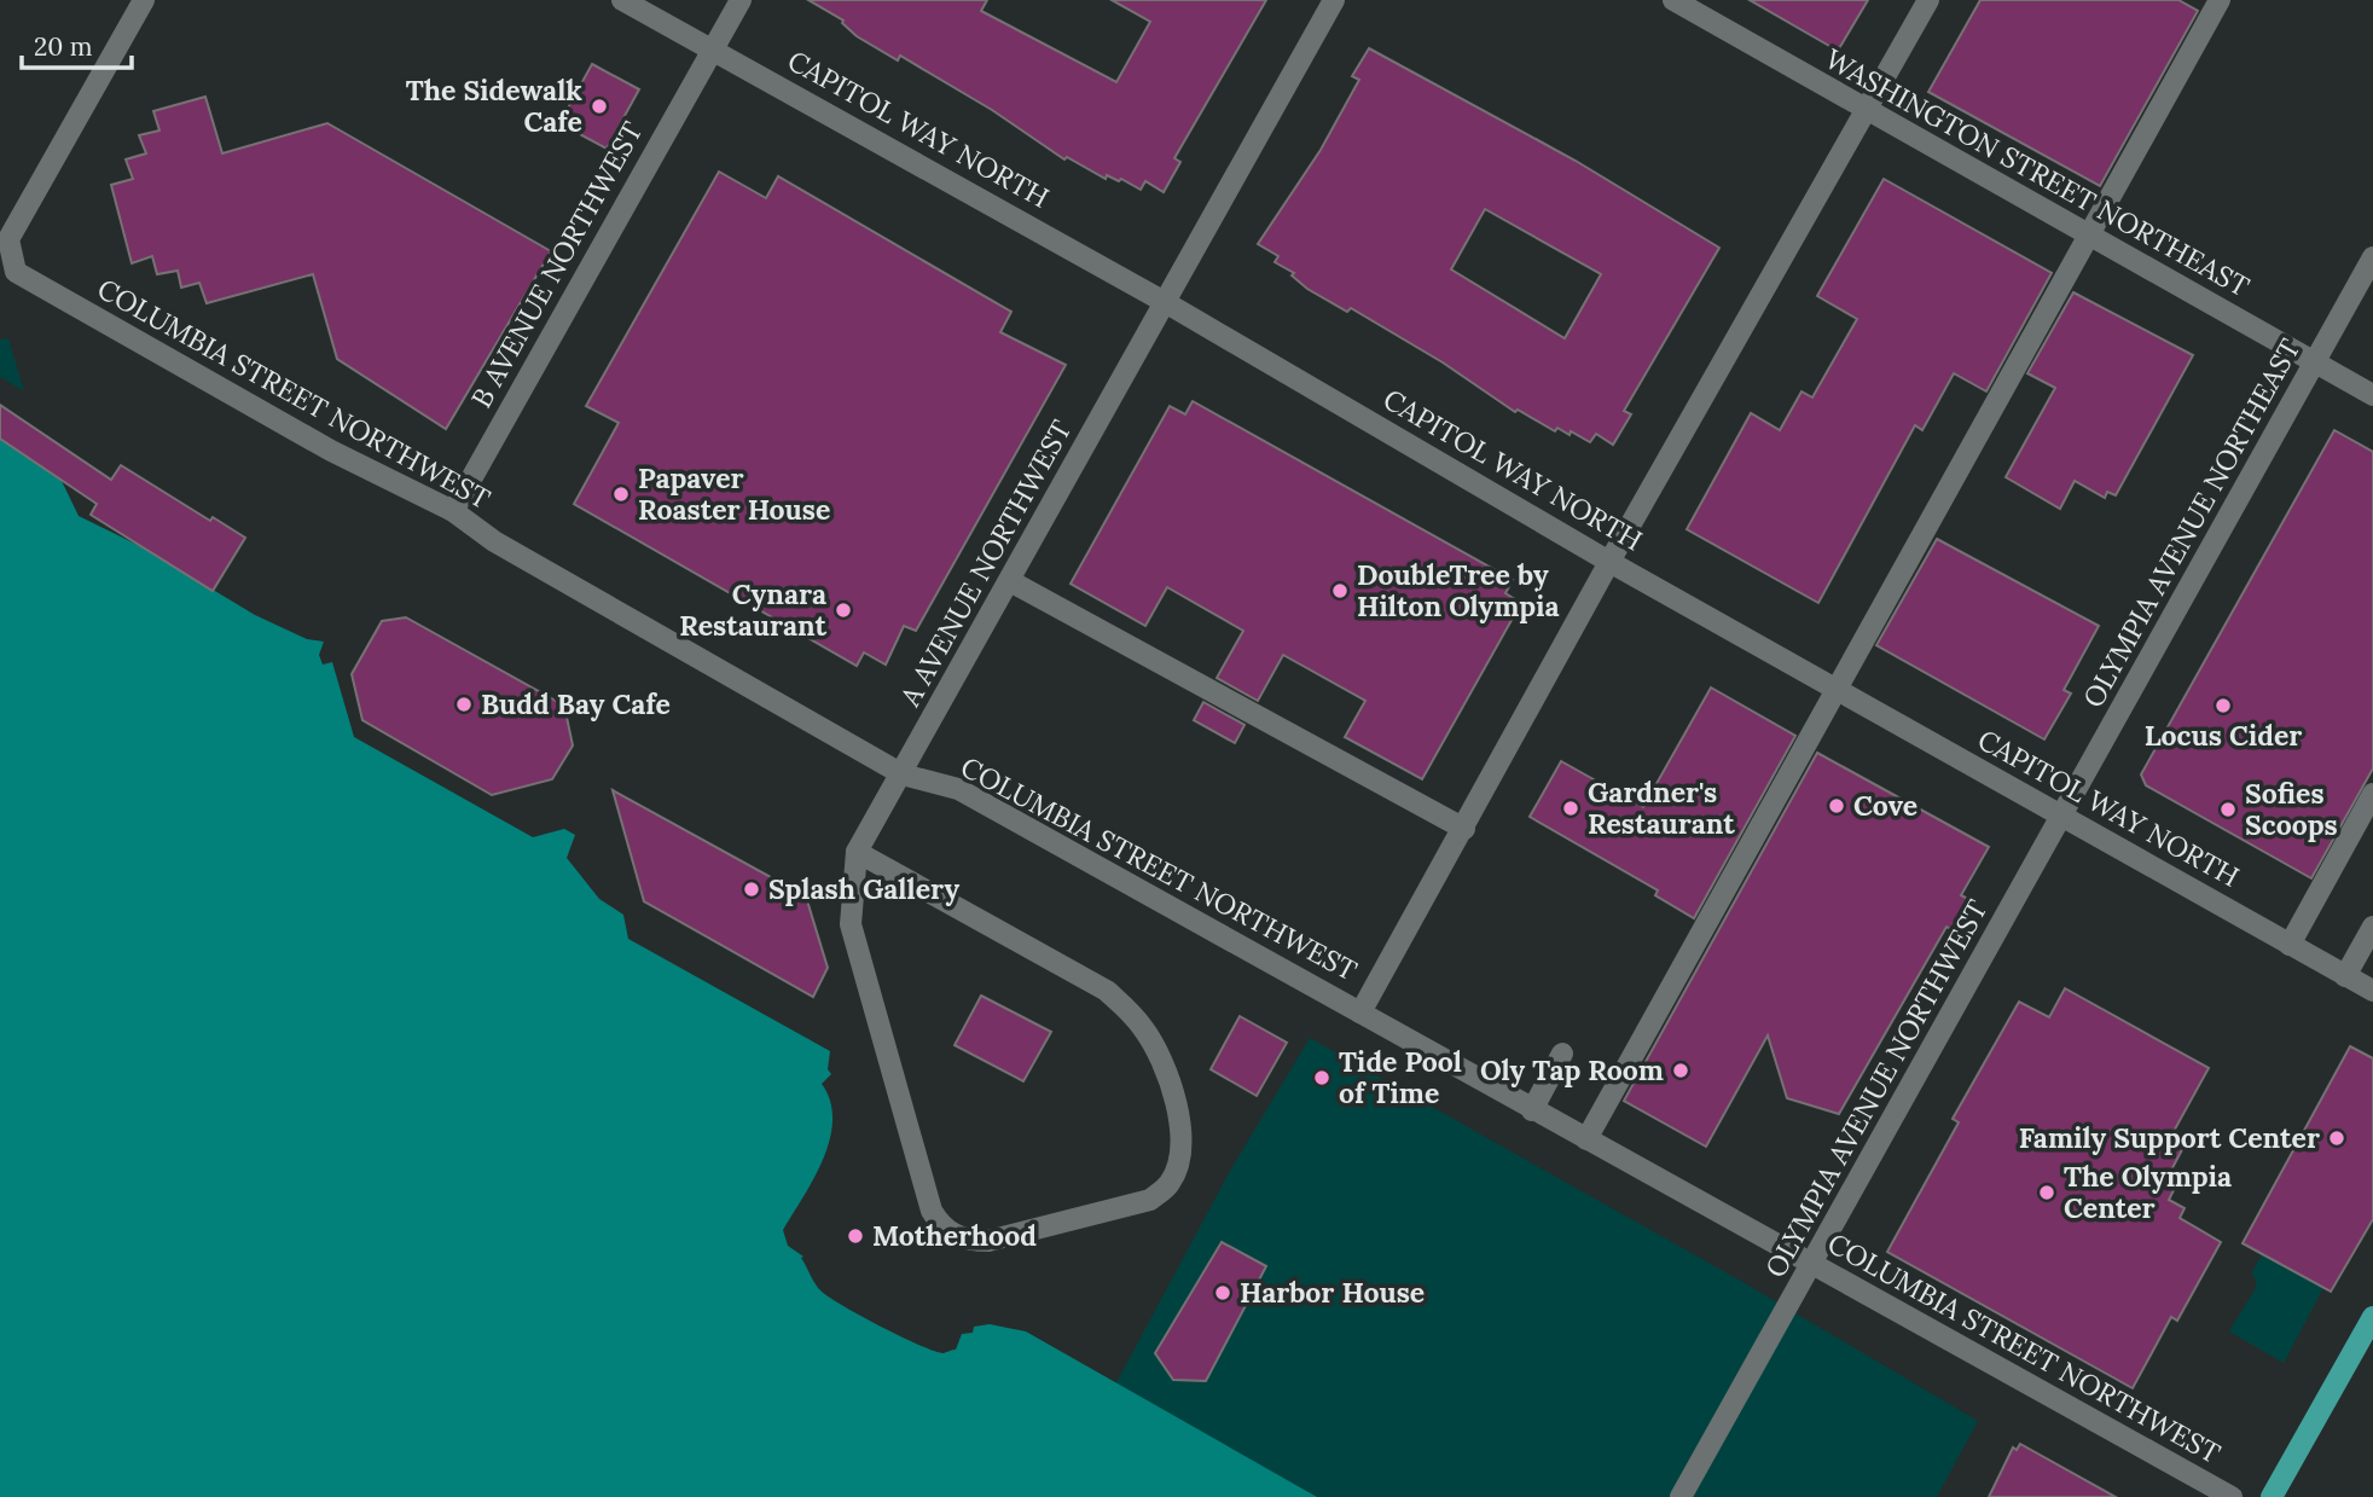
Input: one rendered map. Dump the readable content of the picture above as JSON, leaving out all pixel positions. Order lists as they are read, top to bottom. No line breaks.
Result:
{"streets":{"street":["CAPITOL WAY NORTH","WASHINGTON STREET NORTHEAST","B AVENUE NORTHWEST","COLUMBIA STREET NORTHWEST","OLYMPIA AVENUE NORTHEAST","A AVENUE NORTHWEST","OLYMPIA AVENUE NORTHWEST"]},"crossings":[["CAPITOL WAY NORTH","B AVENUE NORTHWEST"],["CAPITOL WAY NORTH","OLYMPIA AVENUE NORTHEAST"],["CAPITOL WAY NORTH","A AVENUE NORTHWEST"],["CAPITOL WAY NORTH","OLYMPIA AVENUE NORTHWEST"],["WASHINGTON STREET NORTHEAST","OLYMPIA AVENUE NORTHEAST"],["B AVENUE NORTHWEST","COLUMBIA STREET NORTHWEST"],["COLUMBIA STREET NORTHWEST","A AVENUE NORTHWEST"],["COLUMBIA STREET NORTHWEST","OLYMPIA AVENUE NORTHWEST"],["OLYMPIA AVENUE NORTHEAST","OLYMPIA AVENUE NORTHWEST"]],"places":["The Sidewalk Cafe","Papaver Roaster House","DoubleTree by Hilton Olympia","Cynara Restaurant","Budd Bay Cafe","Locus Cider","Cove","Gardner's Restaurant","Sofies Scoops","Splash Gallery","Oly Tap Room","Tide Pool of Time","Family Support Center","The Olympia Center","Motherhood","Harbor House"],"scale_bar":"20 m"}
